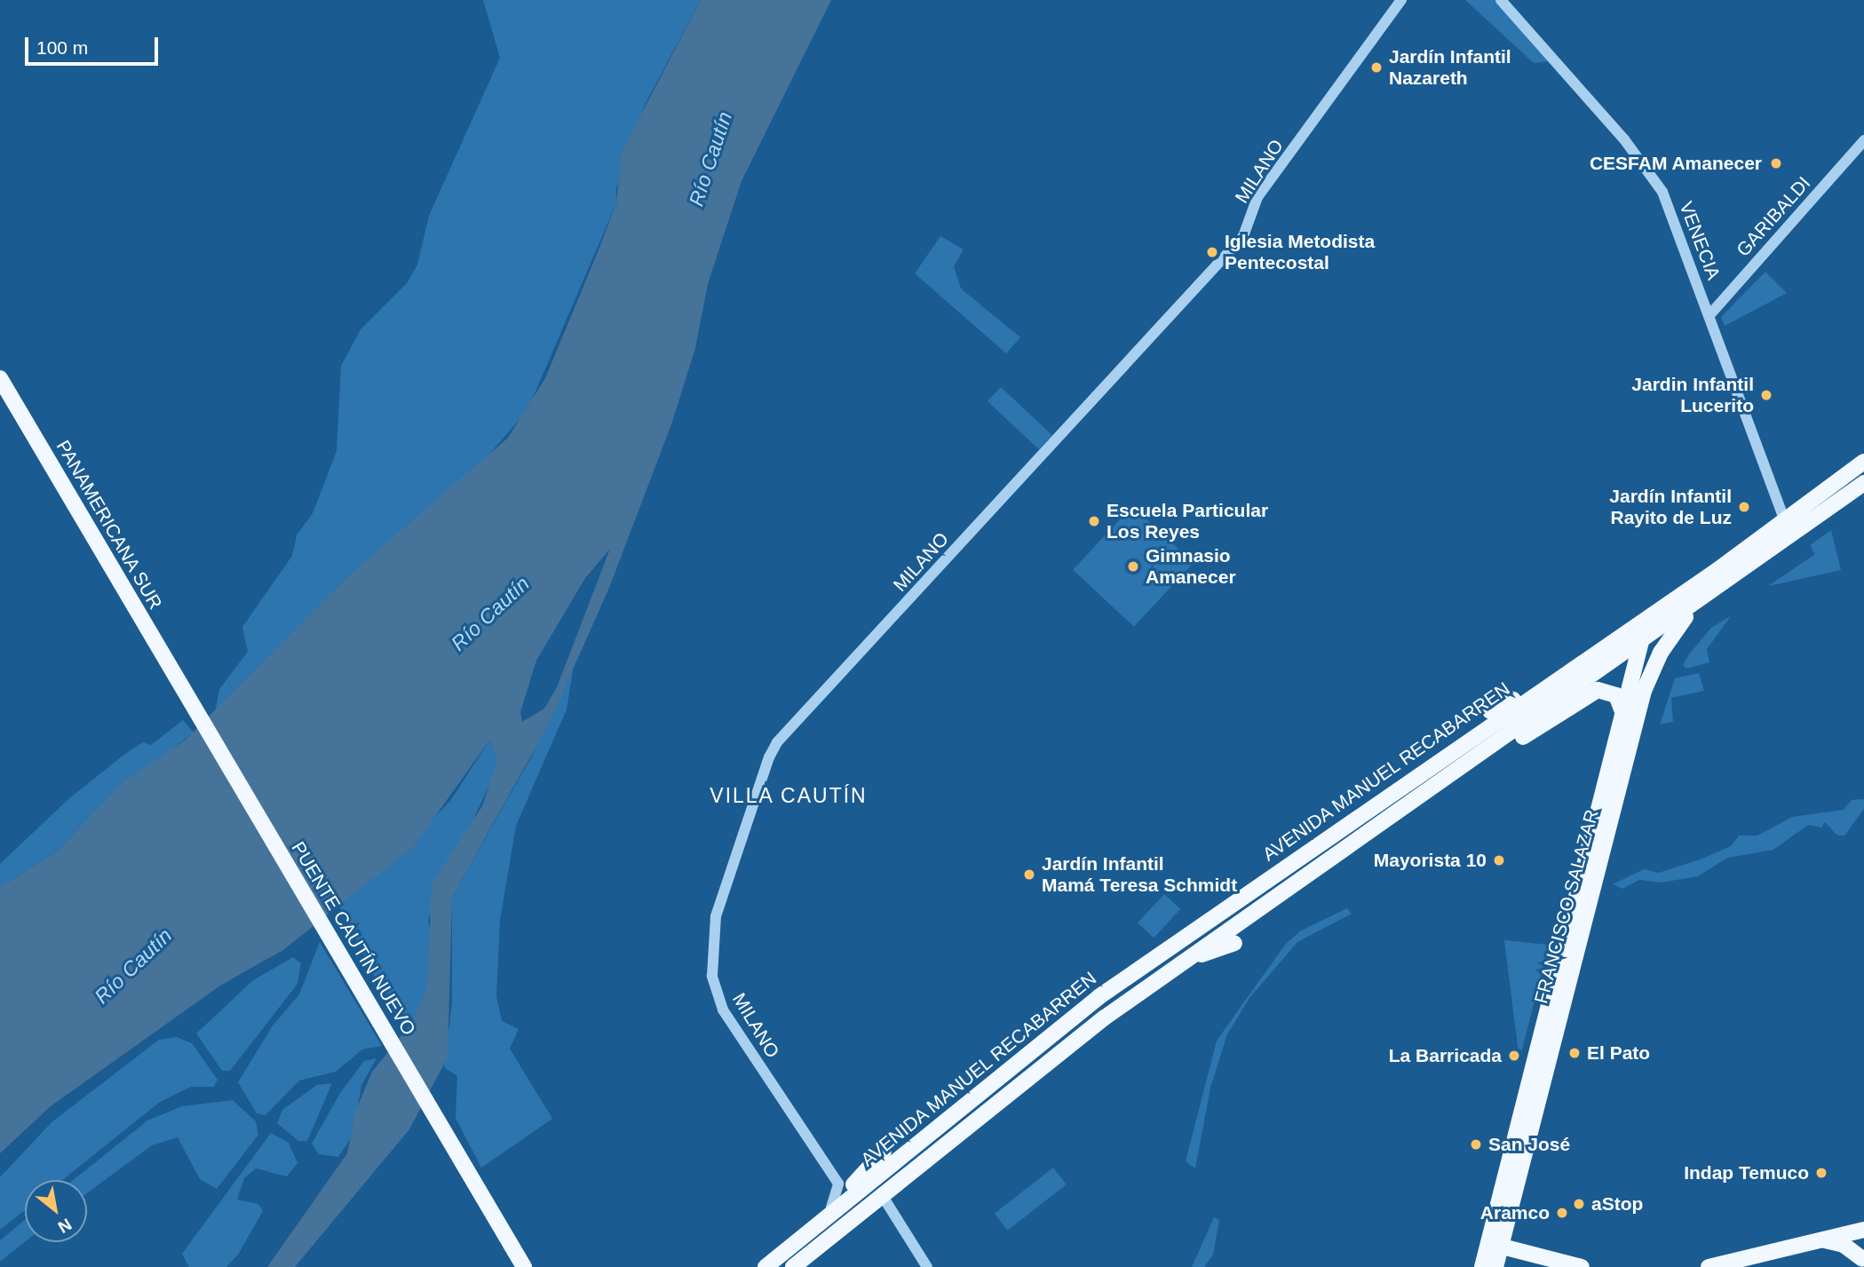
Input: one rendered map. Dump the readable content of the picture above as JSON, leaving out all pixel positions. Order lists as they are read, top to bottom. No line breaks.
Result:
{"streets":{"main road":["PANAMERICANA SUR","AVENIDA MANUEL RECABARREN","FRANCISCO SALAZAR","PUENTE CAUTÍN NUEVO"],"street":["MILANO","GARIBALDI","VENECIA"]},"crossings":[["GARIBALDI","VENECIA"],["VENECIA","AVENIDA MANUEL RECABARREN"],["PANAMERICANA SUR","PUENTE CAUTÍN NUEVO"],["AVENIDA MANUEL RECABARREN","FRANCISCO SALAZAR"]],"districts":["VILLA CAUTÍN"],"water":["Río Cautín"],"places":["Jardín Infantil Nazareth","CESFAM Amanecer","Iglesia Metodista Pentecostal","Jardin Infantil Lucerito","Jardín Infantil Rayito de Luz","Escuela Particular Los Reyes","Gimnasio Amanecer","Mayorista 10","Jardín Infantil Mamá Teresa Schmidt","El Pato","La Barricada","San José","Indap Temuco","aStop","Aramco"],"scale_bar":"100 m","north":"bottom right"}
